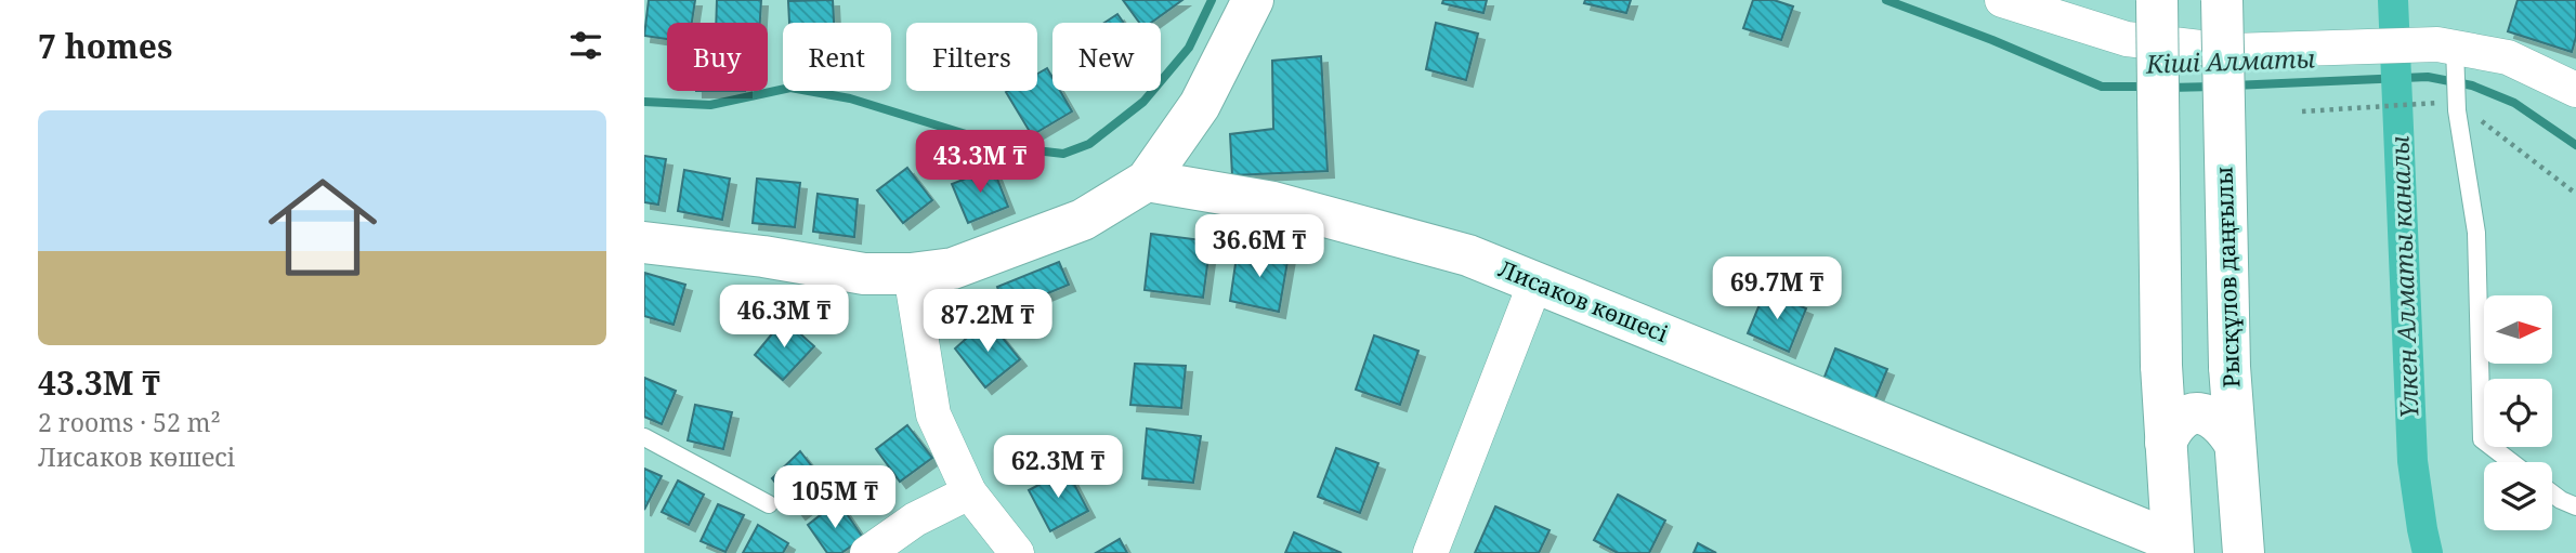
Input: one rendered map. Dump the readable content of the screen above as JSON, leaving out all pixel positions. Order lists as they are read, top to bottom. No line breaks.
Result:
{"streets":{"street":["Рысқұлов даңғылы","Лисаков көшесі"]},"water":["Кіші Алматы","Үлкен Алматы каналы"],"north":"right","page":{"heading":"7 homes","chip":["Buy","Rent","Filters","New"],"list":[{"name":"43.3M ₸","note":"2 rooms · 52 m² · Лисаков көшесі"}],"price":["43.3M ₸","36.6M ₸","69.7M ₸","46.3M ₸","87.2M ₸","62.3M ₸","105M ₸"]}}
